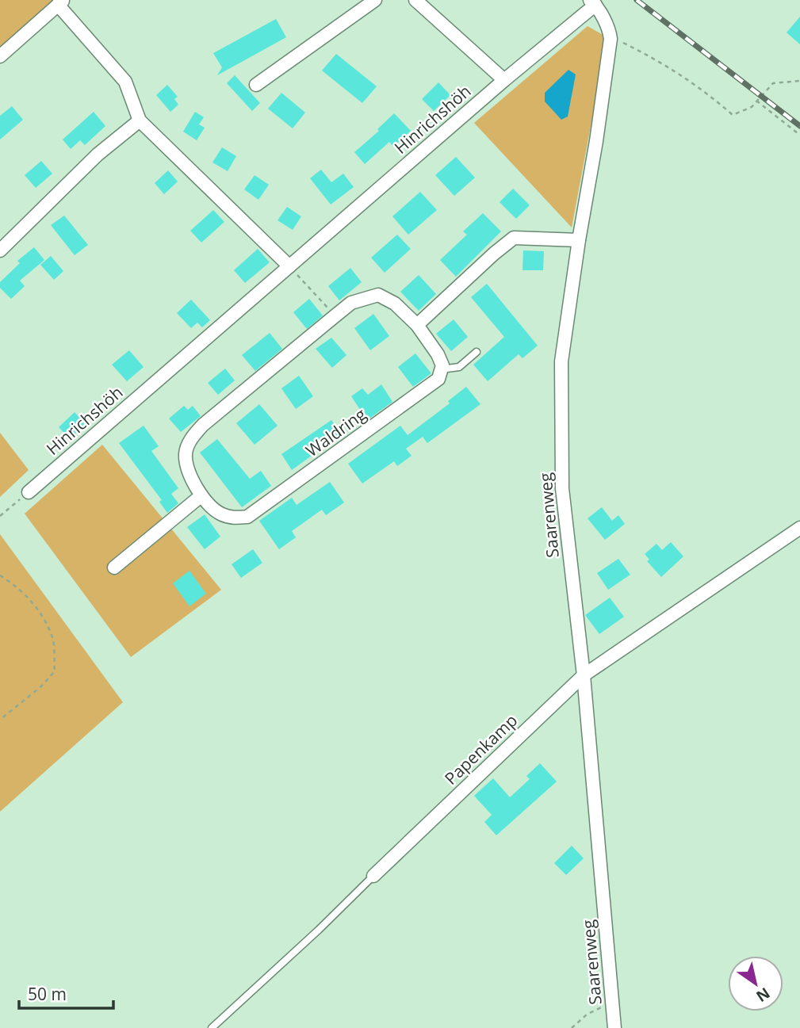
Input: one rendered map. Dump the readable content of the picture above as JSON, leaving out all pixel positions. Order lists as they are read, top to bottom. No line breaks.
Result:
{"streets":{"street":["Hinrichshöh","Waldring","Saarenweg","Papenkamp"]},"crossings":[["Saarenweg","Papenkamp"]],"scale_bar":"50 m","north":"bottom right"}
